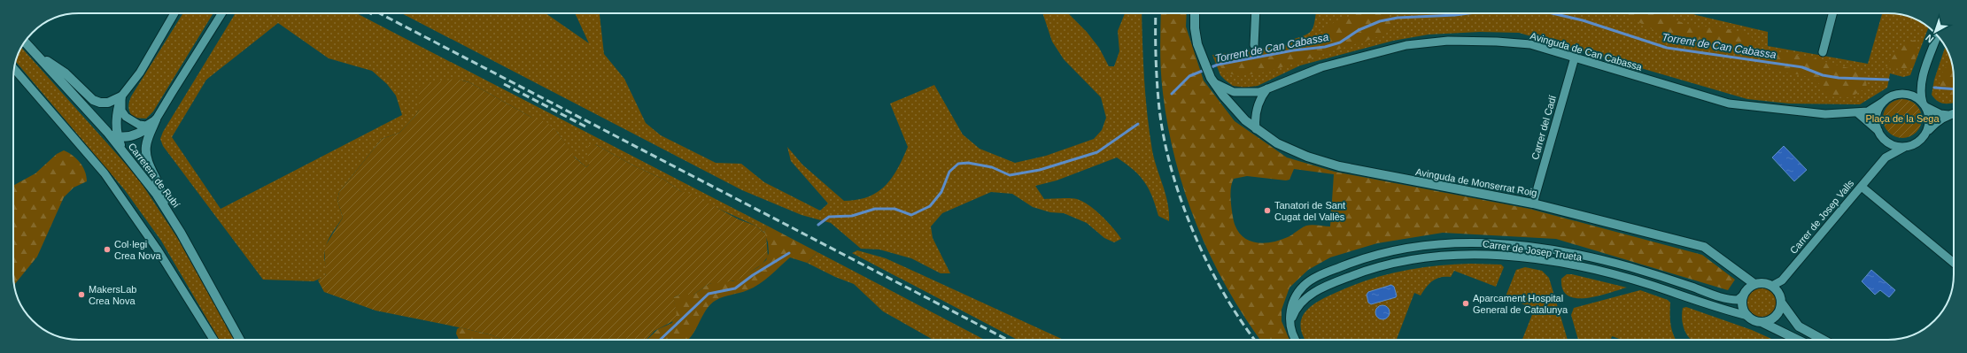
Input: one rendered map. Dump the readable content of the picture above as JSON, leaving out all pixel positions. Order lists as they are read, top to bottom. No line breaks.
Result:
{"streets":{"street":["Avinguda de Can Cabassa","Carrer del Cadí","Carretera de Rubí","Avinguda de Monserrat Roig","Carrer de Josep Valls","Carrer de Josep Trueta"]},"crossings":[["Avinguda de Can Cabassa","Carrer del Cadí"],["Avinguda de Can Cabassa","Avinguda de Monserrat Roig"],["Avinguda de Can Cabassa","Carrer de Josep Valls"],["Carrer del Cadí","Avinguda de Monserrat Roig"],["Avinguda de Monserrat Roig","Carrer de Josep Valls"],["Avinguda de Monserrat Roig","Carrer de Josep Trueta"],["Carrer de Josep Valls","Carrer de Josep Trueta"]],"water":["Torrent de Can Cabassa"],"parks":["Plaça de la Sega"],"places":["Tanatori de Sant Cugat del Vallès","Col·legi Crea Nova","MakersLab Crea Nova","Aparcament Hospital General de Catalunya"],"north":"bottom left"}
